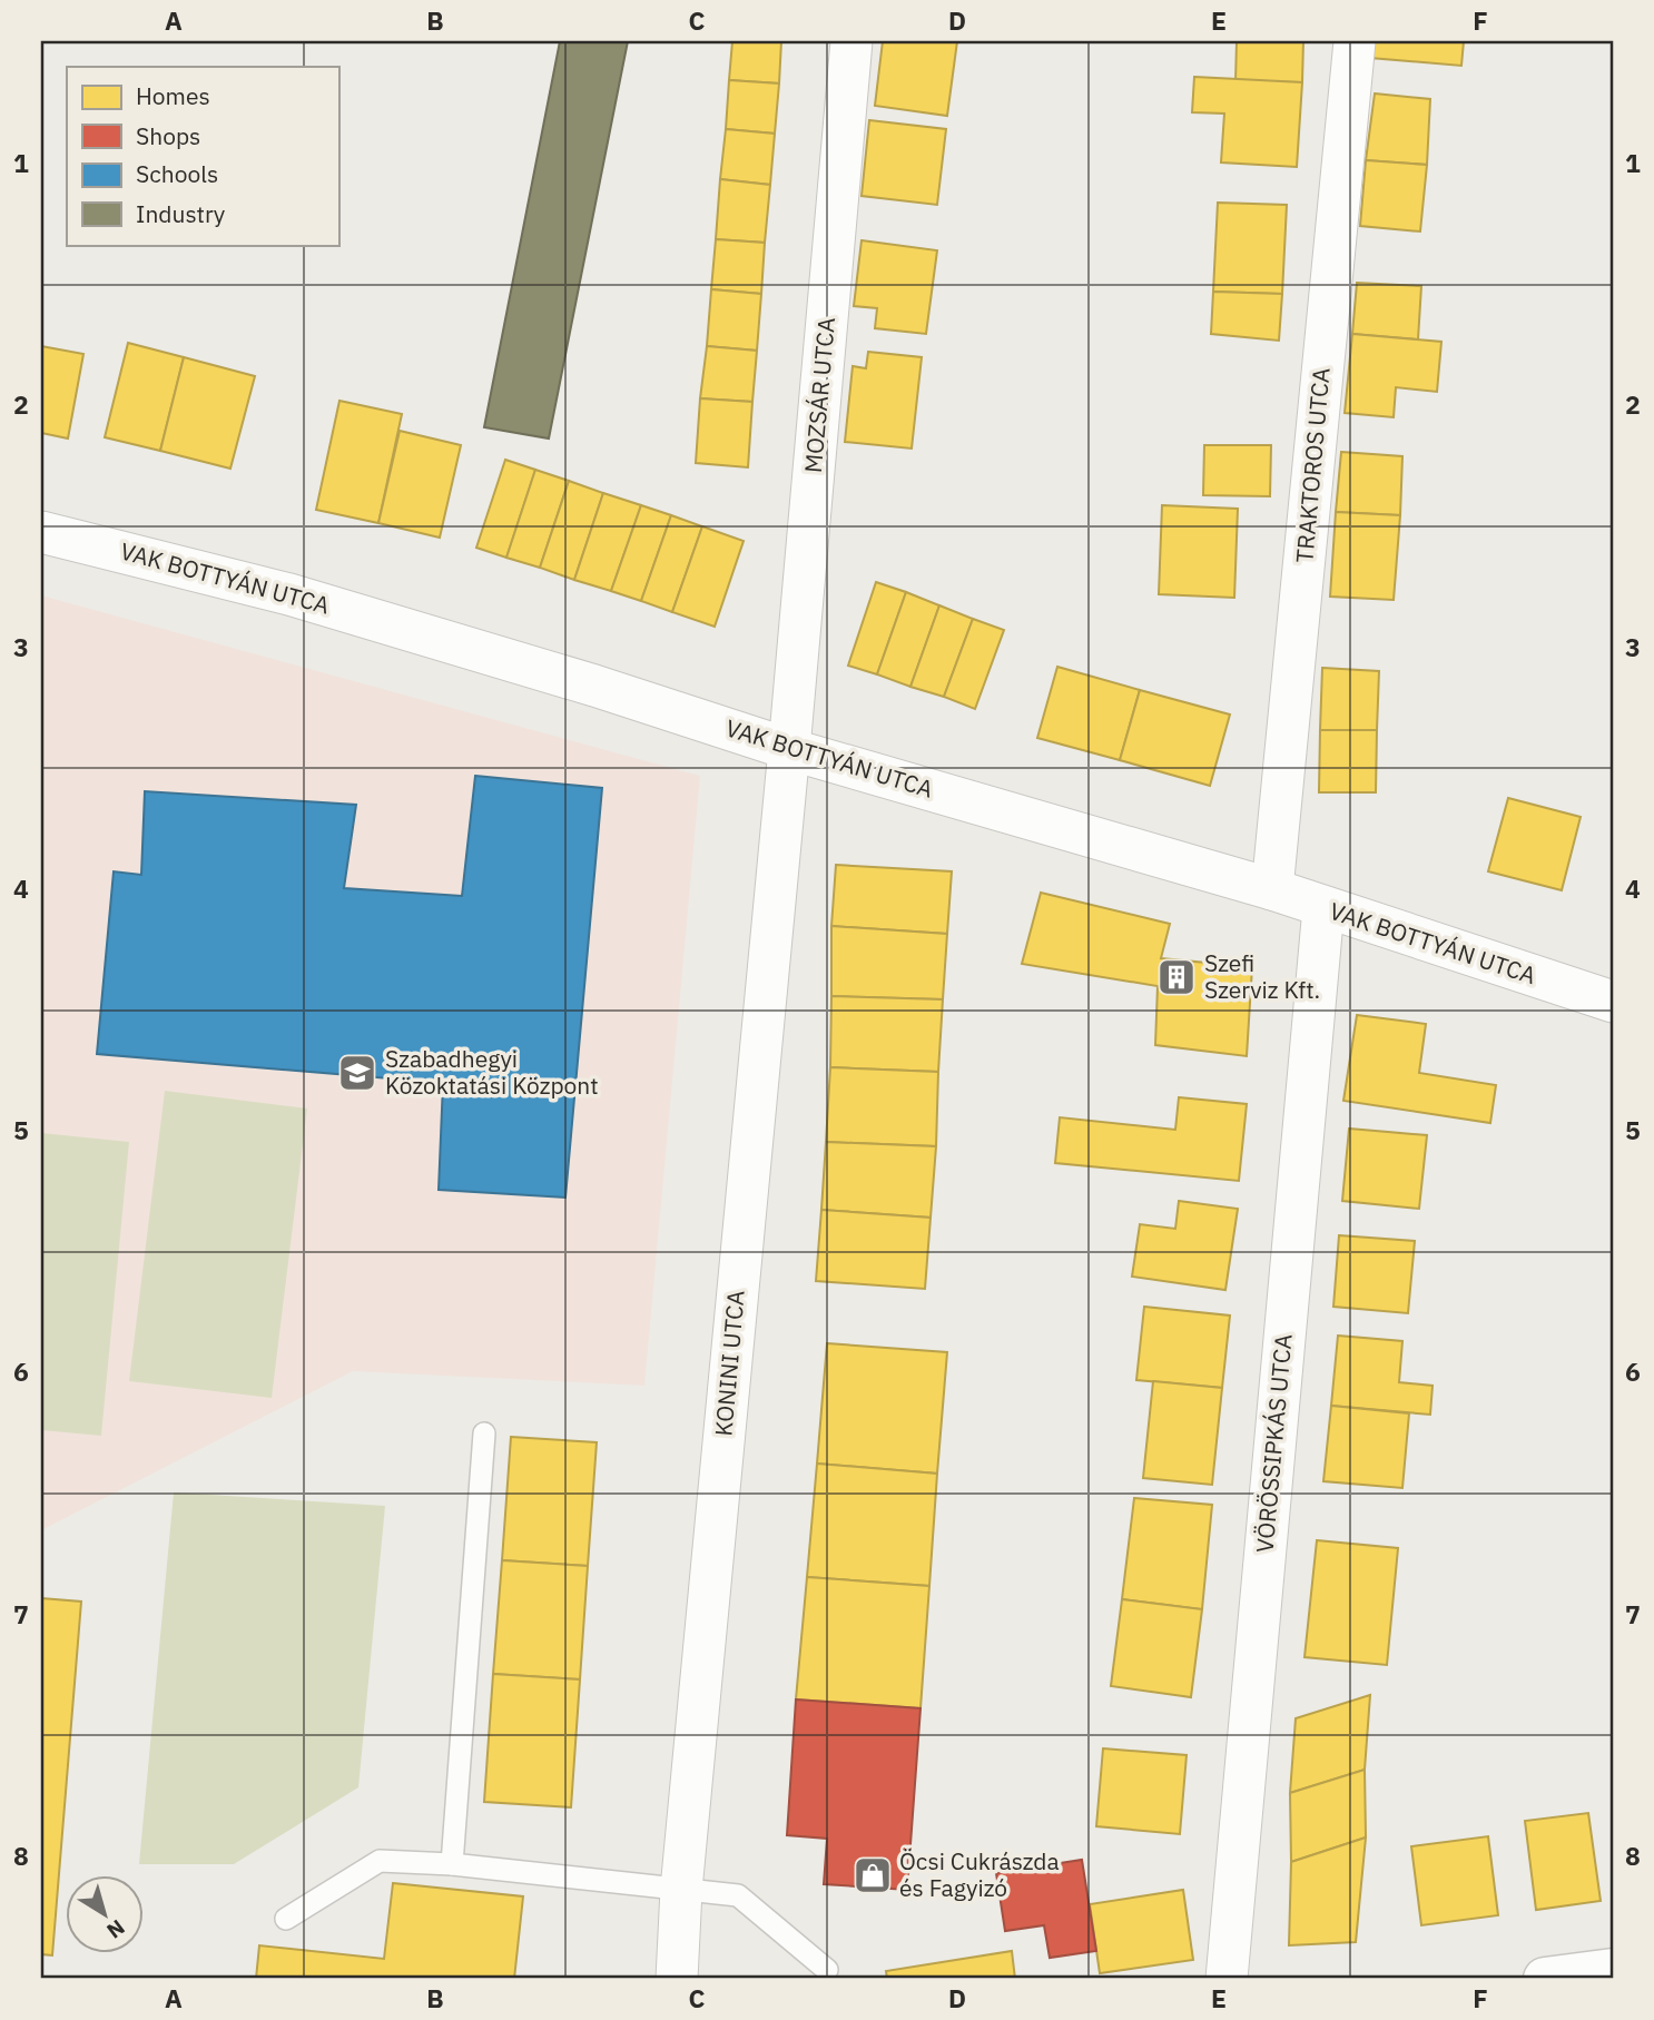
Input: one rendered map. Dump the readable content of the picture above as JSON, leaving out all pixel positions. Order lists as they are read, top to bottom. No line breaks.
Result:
{"streets":{"street":["MOZSÁR UTCA","TRAKTOROS UTCA","VAK BOTTYÁN UTCA","KONINI UTCA","VÖRÖSSIPKÁS UTCA"]},"crossings":[["MOZSÁR UTCA","VAK BOTTYÁN UTCA"],["MOZSÁR UTCA","KONINI UTCA"],["TRAKTOROS UTCA","VAK BOTTYÁN UTCA"],["VAK BOTTYÁN UTCA","KONINI UTCA"],["VAK BOTTYÁN UTCA","VÖRÖSSIPKÁS UTCA"]],"places":{"building":["Szefi Szerviz Kft."],"school or university":["Szabadhegyi Közoktatási Központ"],"shop":["Öcsi Cukrászda és Fagyizó"]},"legend":["Homes","Shops","Schools","Industry"],"north":"bottom right","grid":{"columns":["A","B","C","D","E","F"],"rows":["1","2","3","4","5","6","7","8"]}}
